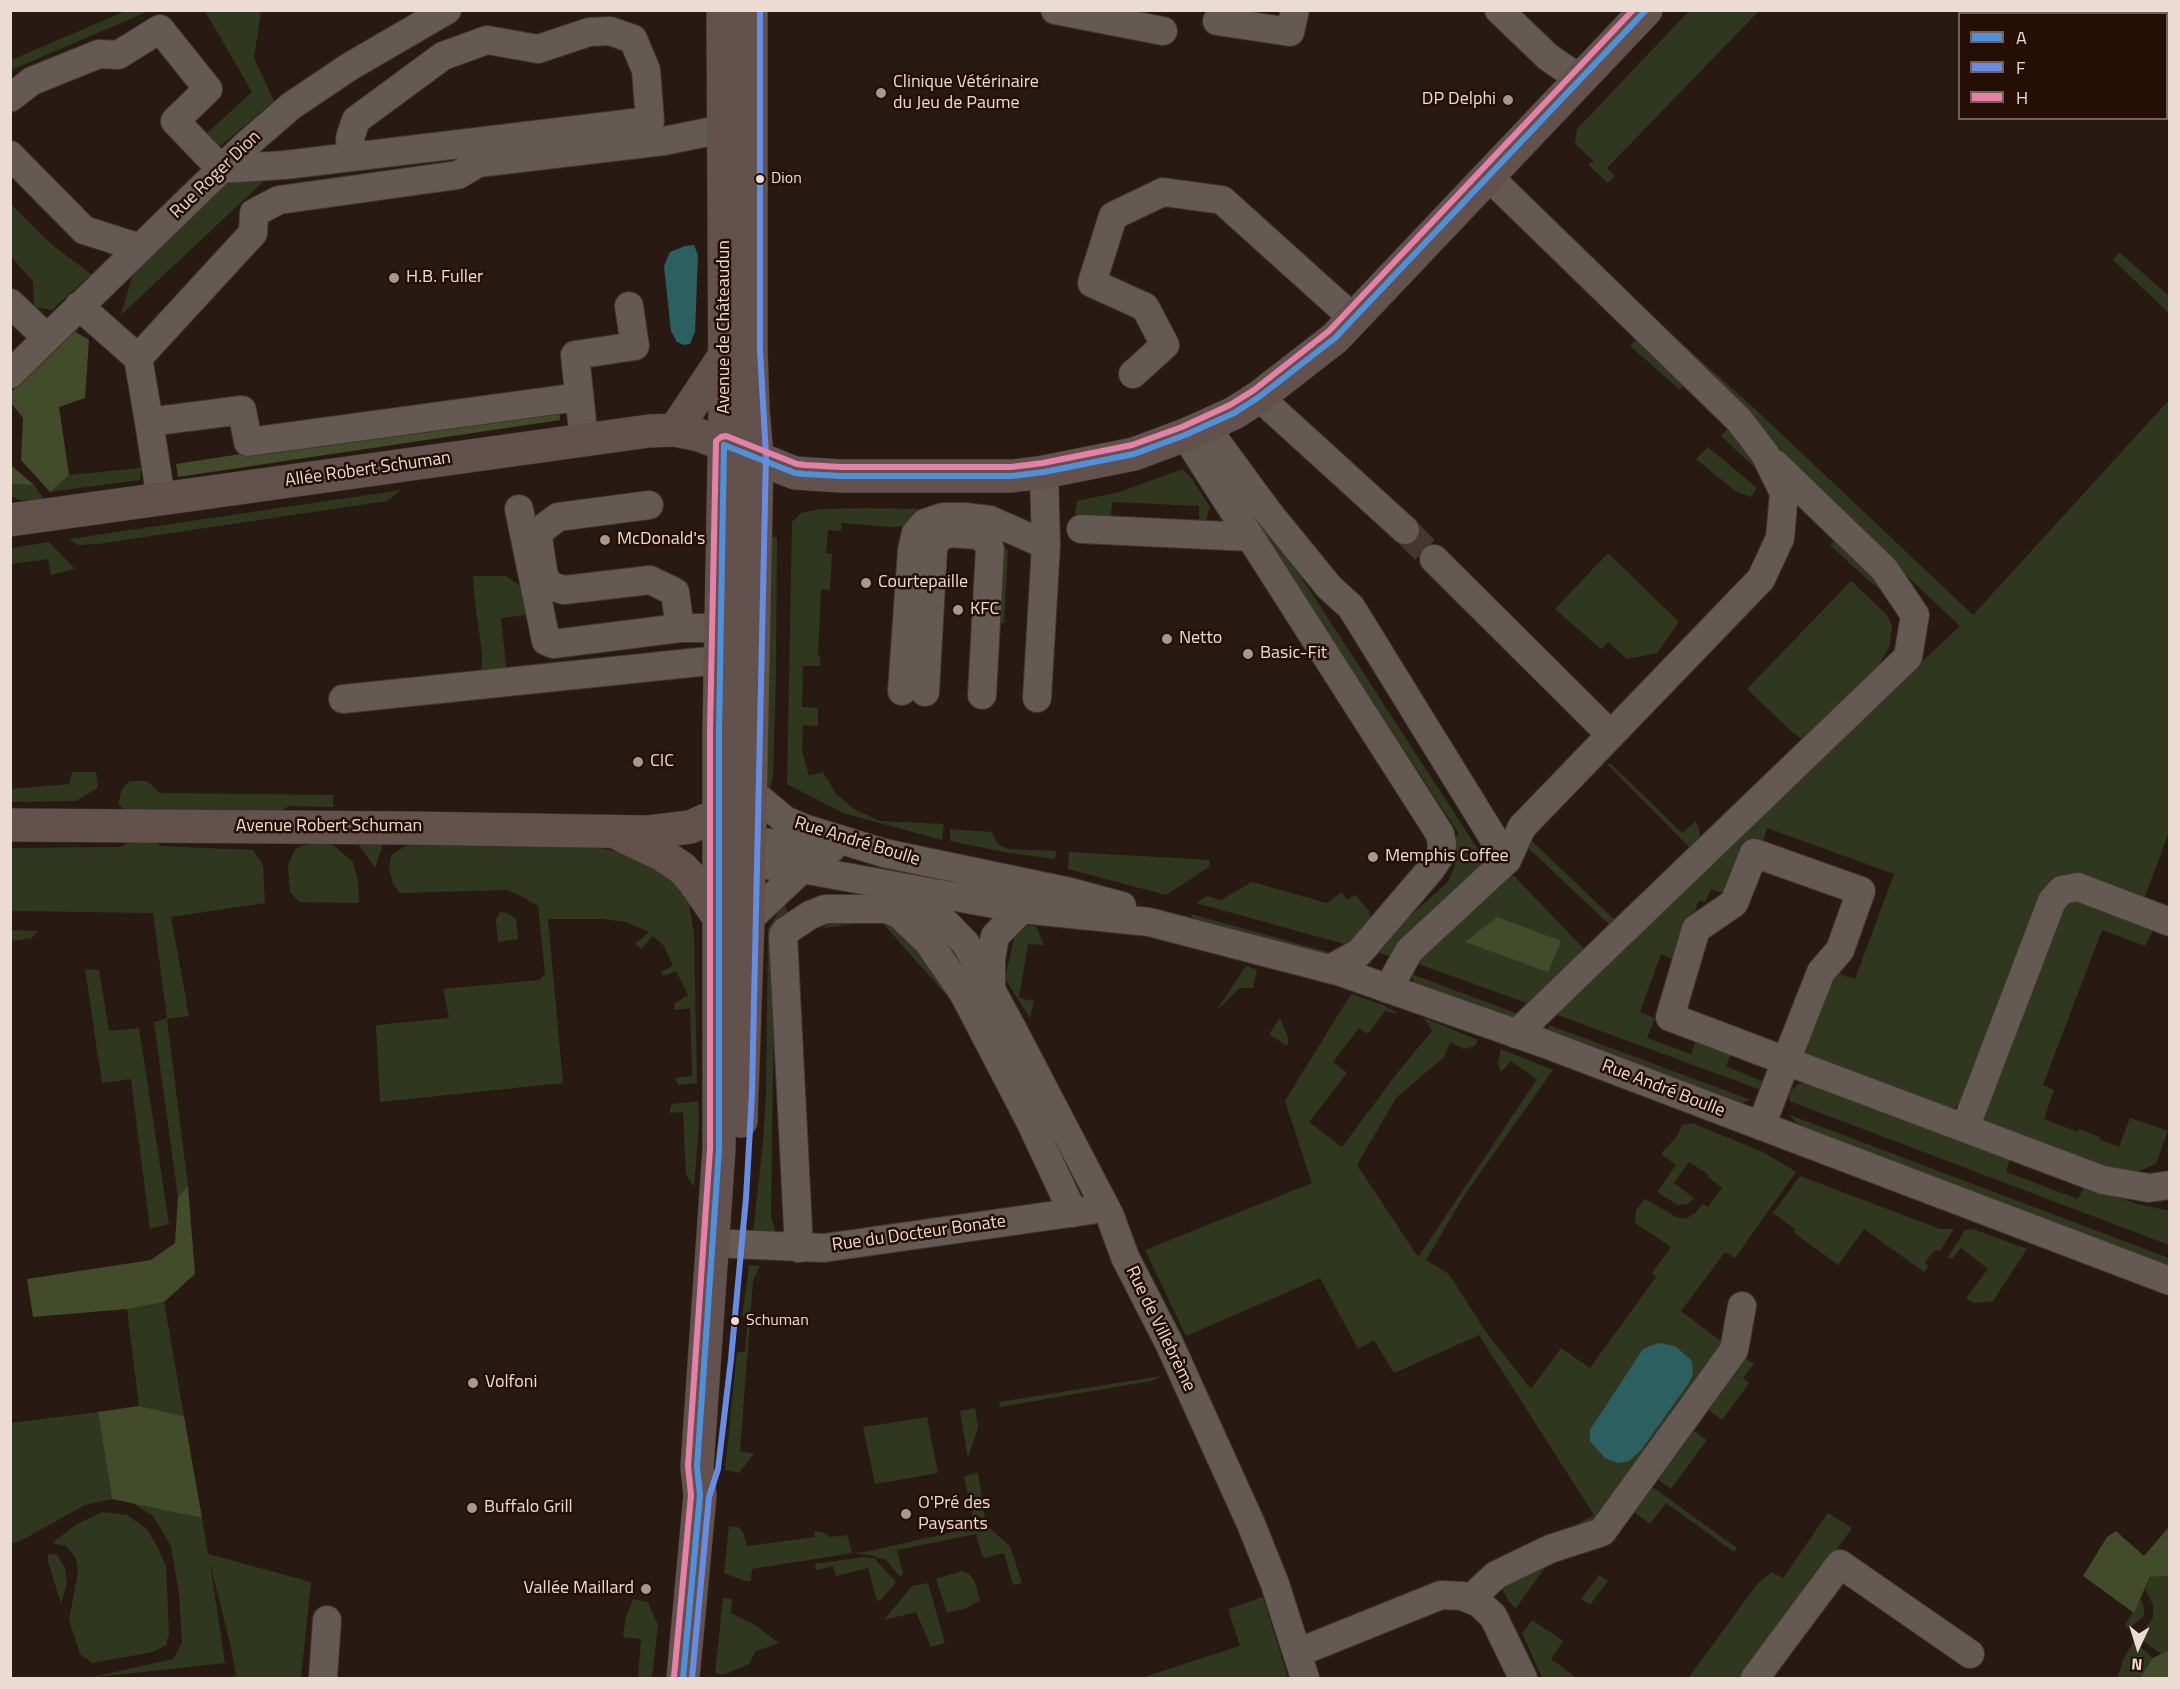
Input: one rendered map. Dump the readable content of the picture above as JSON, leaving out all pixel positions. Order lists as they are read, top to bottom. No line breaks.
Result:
{"streets":{"main road":["Avenue de Châteaudun","Allée Robert Schuman","Avenue Robert Schuman"],"street":["Rue Roger Dion","Rue André Boulle","Rue du Docteur Bonate","Rue de Villebrème"]},"crossings":[["Avenue de Châteaudun","Allée Robert Schuman"],["Avenue de Châteaudun","Avenue Robert Schuman"],["Avenue de Châteaudun","Rue André Boulle"],["Avenue de Châteaudun","Rue du Docteur Bonate"],["Avenue Robert Schuman","Rue André Boulle"],["Rue André Boulle","Rue de Villebrème"],["Rue du Docteur Bonate","Rue de Villebrème"]],"places":["Clinique Vétérinaire du Jeu de Paume","DP Delphi","Dion","H.B. Fuller","McDonald's","Courtepaille","KFC","Netto","Basic-Fit","CIC","Memphis Coffee","Schuman","Volfoni","Buffalo Grill","O'Pré des Paysants","Vallée Maillard"],"lines":["transit line A","transit line F","transit line H"],"legend":["A","F","H"],"north":"bottom"}
